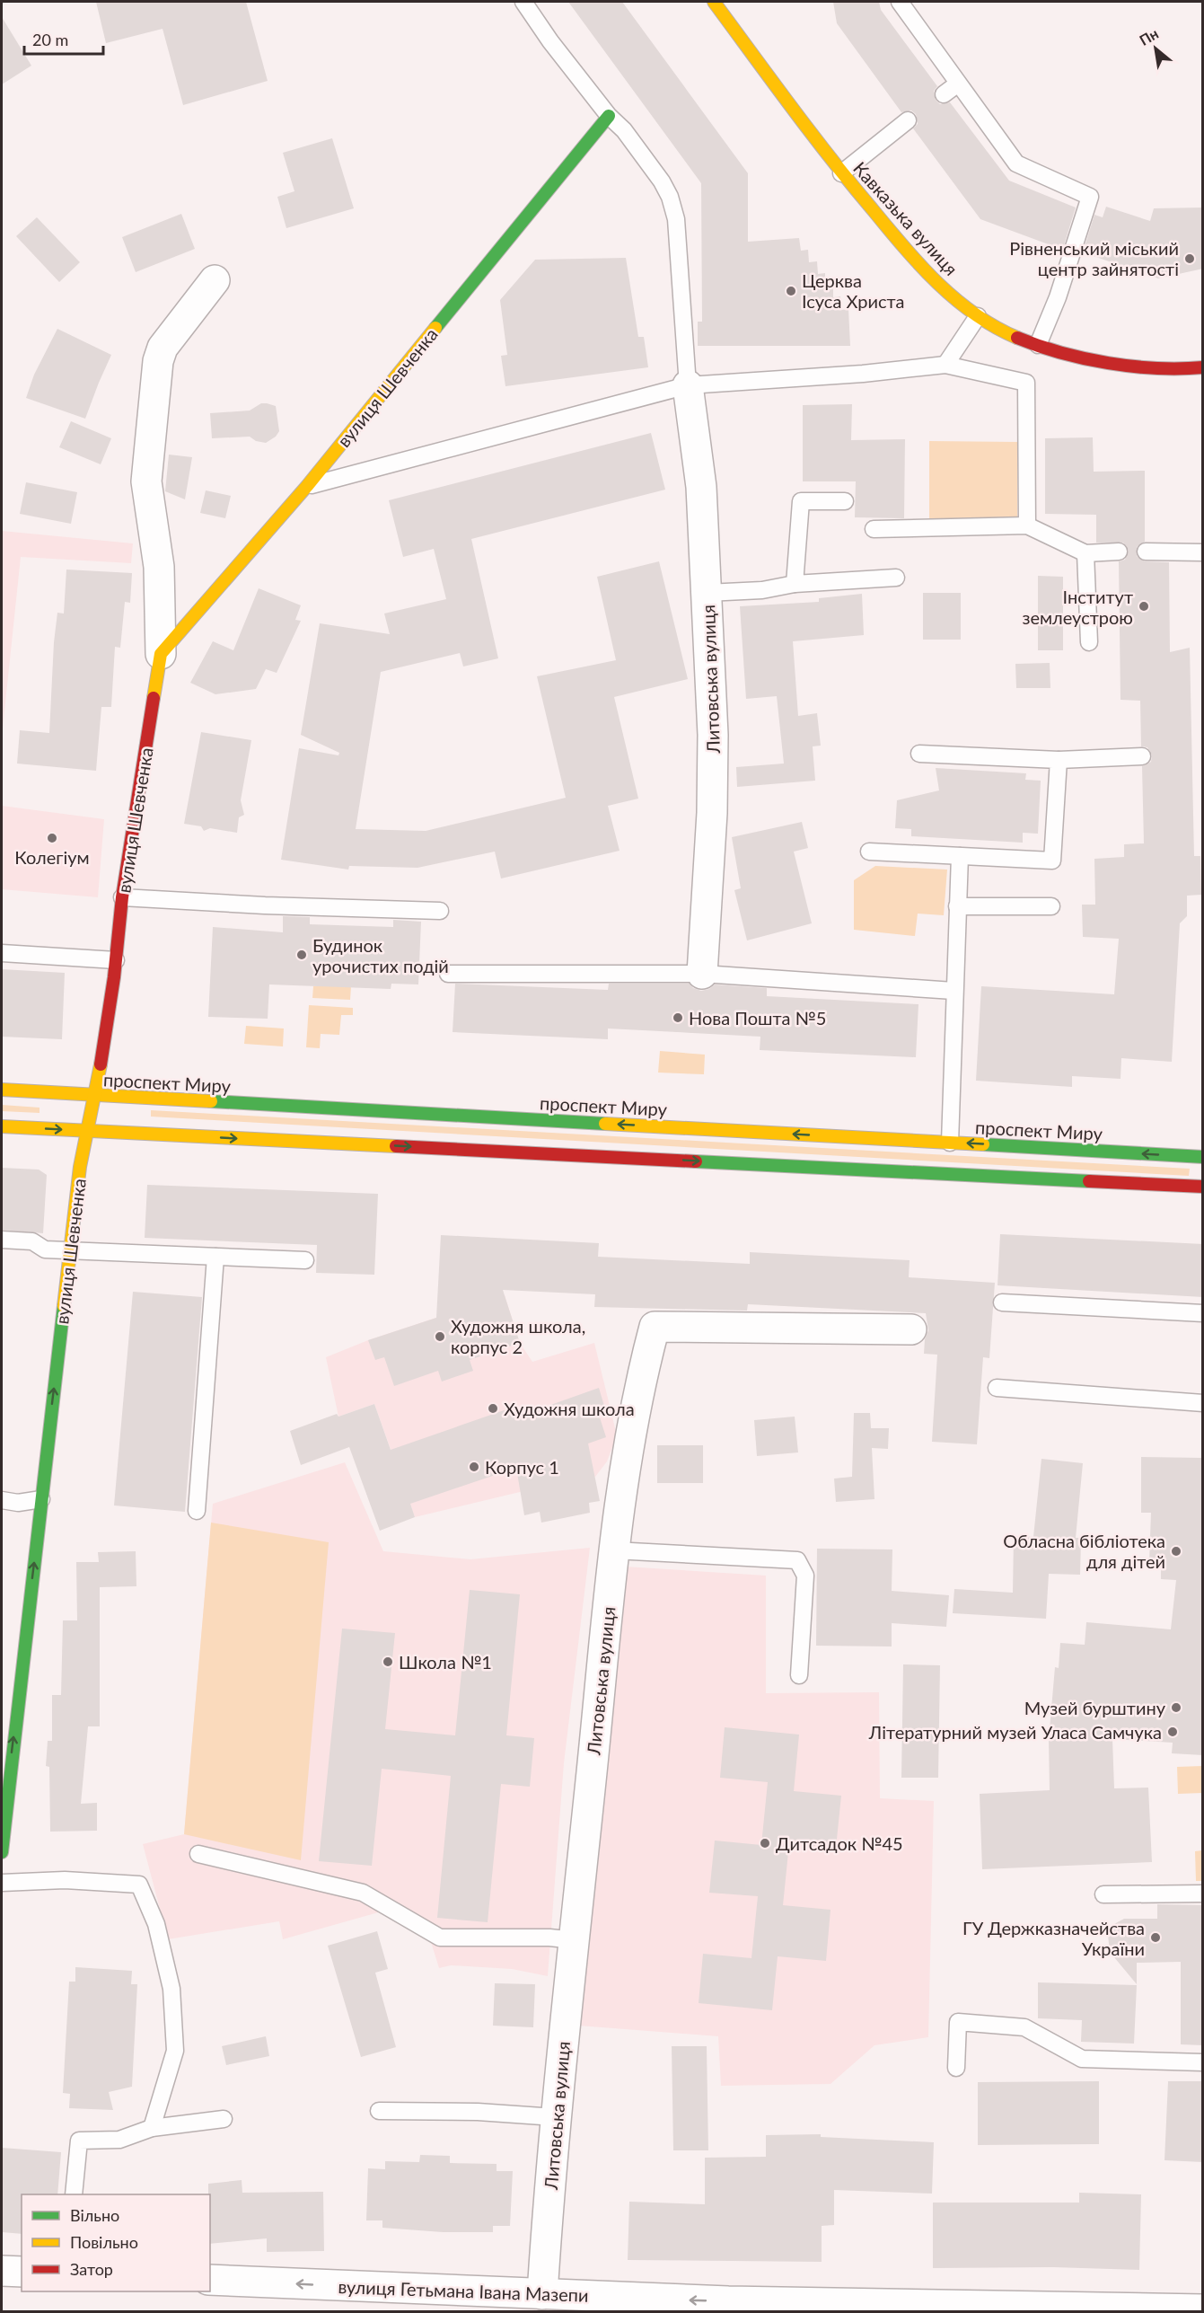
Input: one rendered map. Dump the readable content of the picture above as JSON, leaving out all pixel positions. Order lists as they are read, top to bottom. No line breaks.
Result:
{"streets":{"street":["Кавказька вулиця","вулиця Шевченка","Литовська вулиця","проспект Миру","вулиця Гетьмана Івана Мазепи"]},"crossings":[["вулиця Шевченка","проспект Миру"],["Литовська вулиця","вулиця Гетьмана Івана Мазепи"]],"one_way":["вулиця Гетьмана Івана Мазепи"],"places":["Рівненський міський центр зайнятості","Церква Ісуса Христа","Інститут землеустрою","Колегіум","Будинок урочистих подій","Нова Пошта №5","Художня школа, корпус 2","Художня школа","Корпус 1","Обласна бібліотека для дітей","Школа №1","Музей бурштину","Літературний музей Уласа Самчука","Дитсадок №45","ГУ Держказначейства України"],"legend":["Вільно","Повільно","Затор"],"scale_bar":"20 m","north":"top left"}
